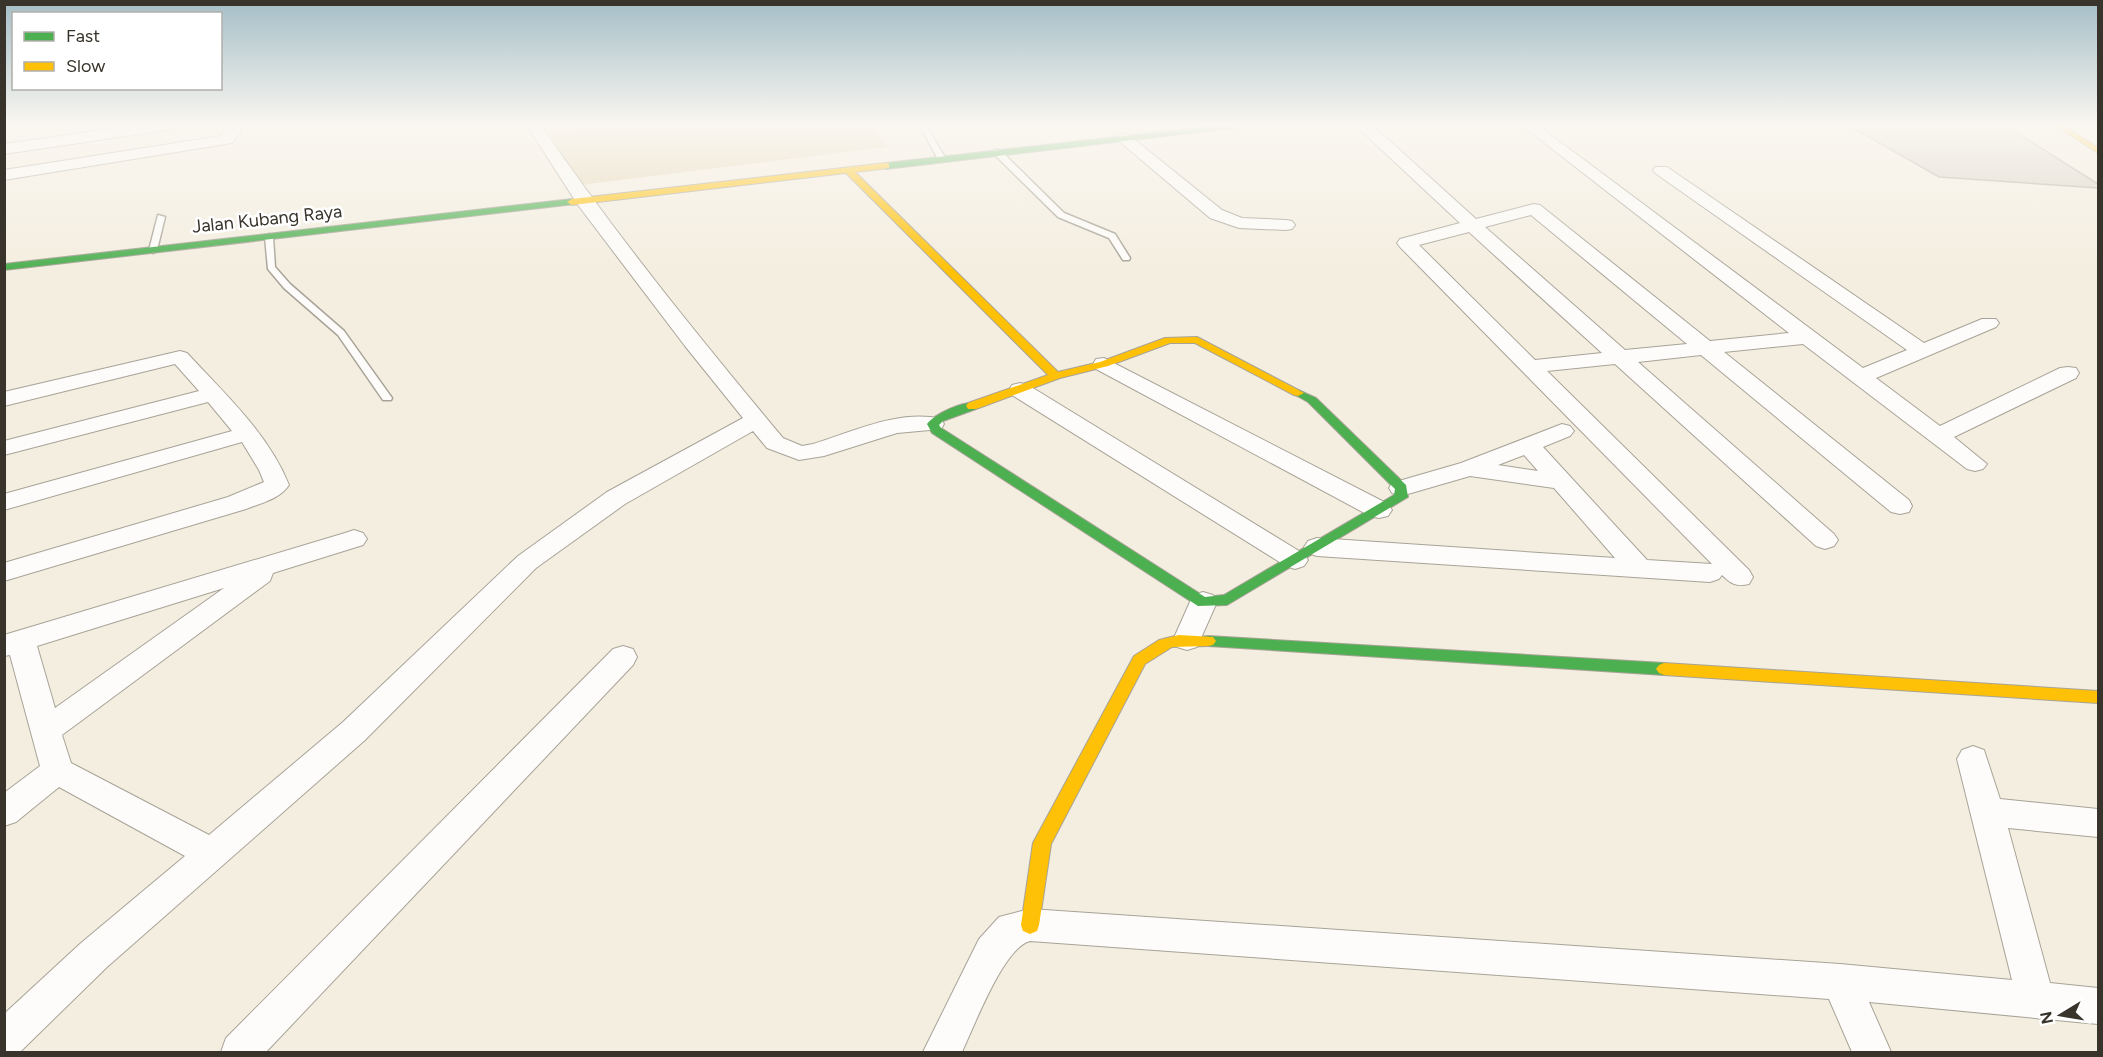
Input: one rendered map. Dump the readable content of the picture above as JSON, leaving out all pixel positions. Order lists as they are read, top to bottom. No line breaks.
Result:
{"streets":{"main road":["Jalan Kubang Raya"]},"legend":["Fast","Slow"],"north":"left"}
